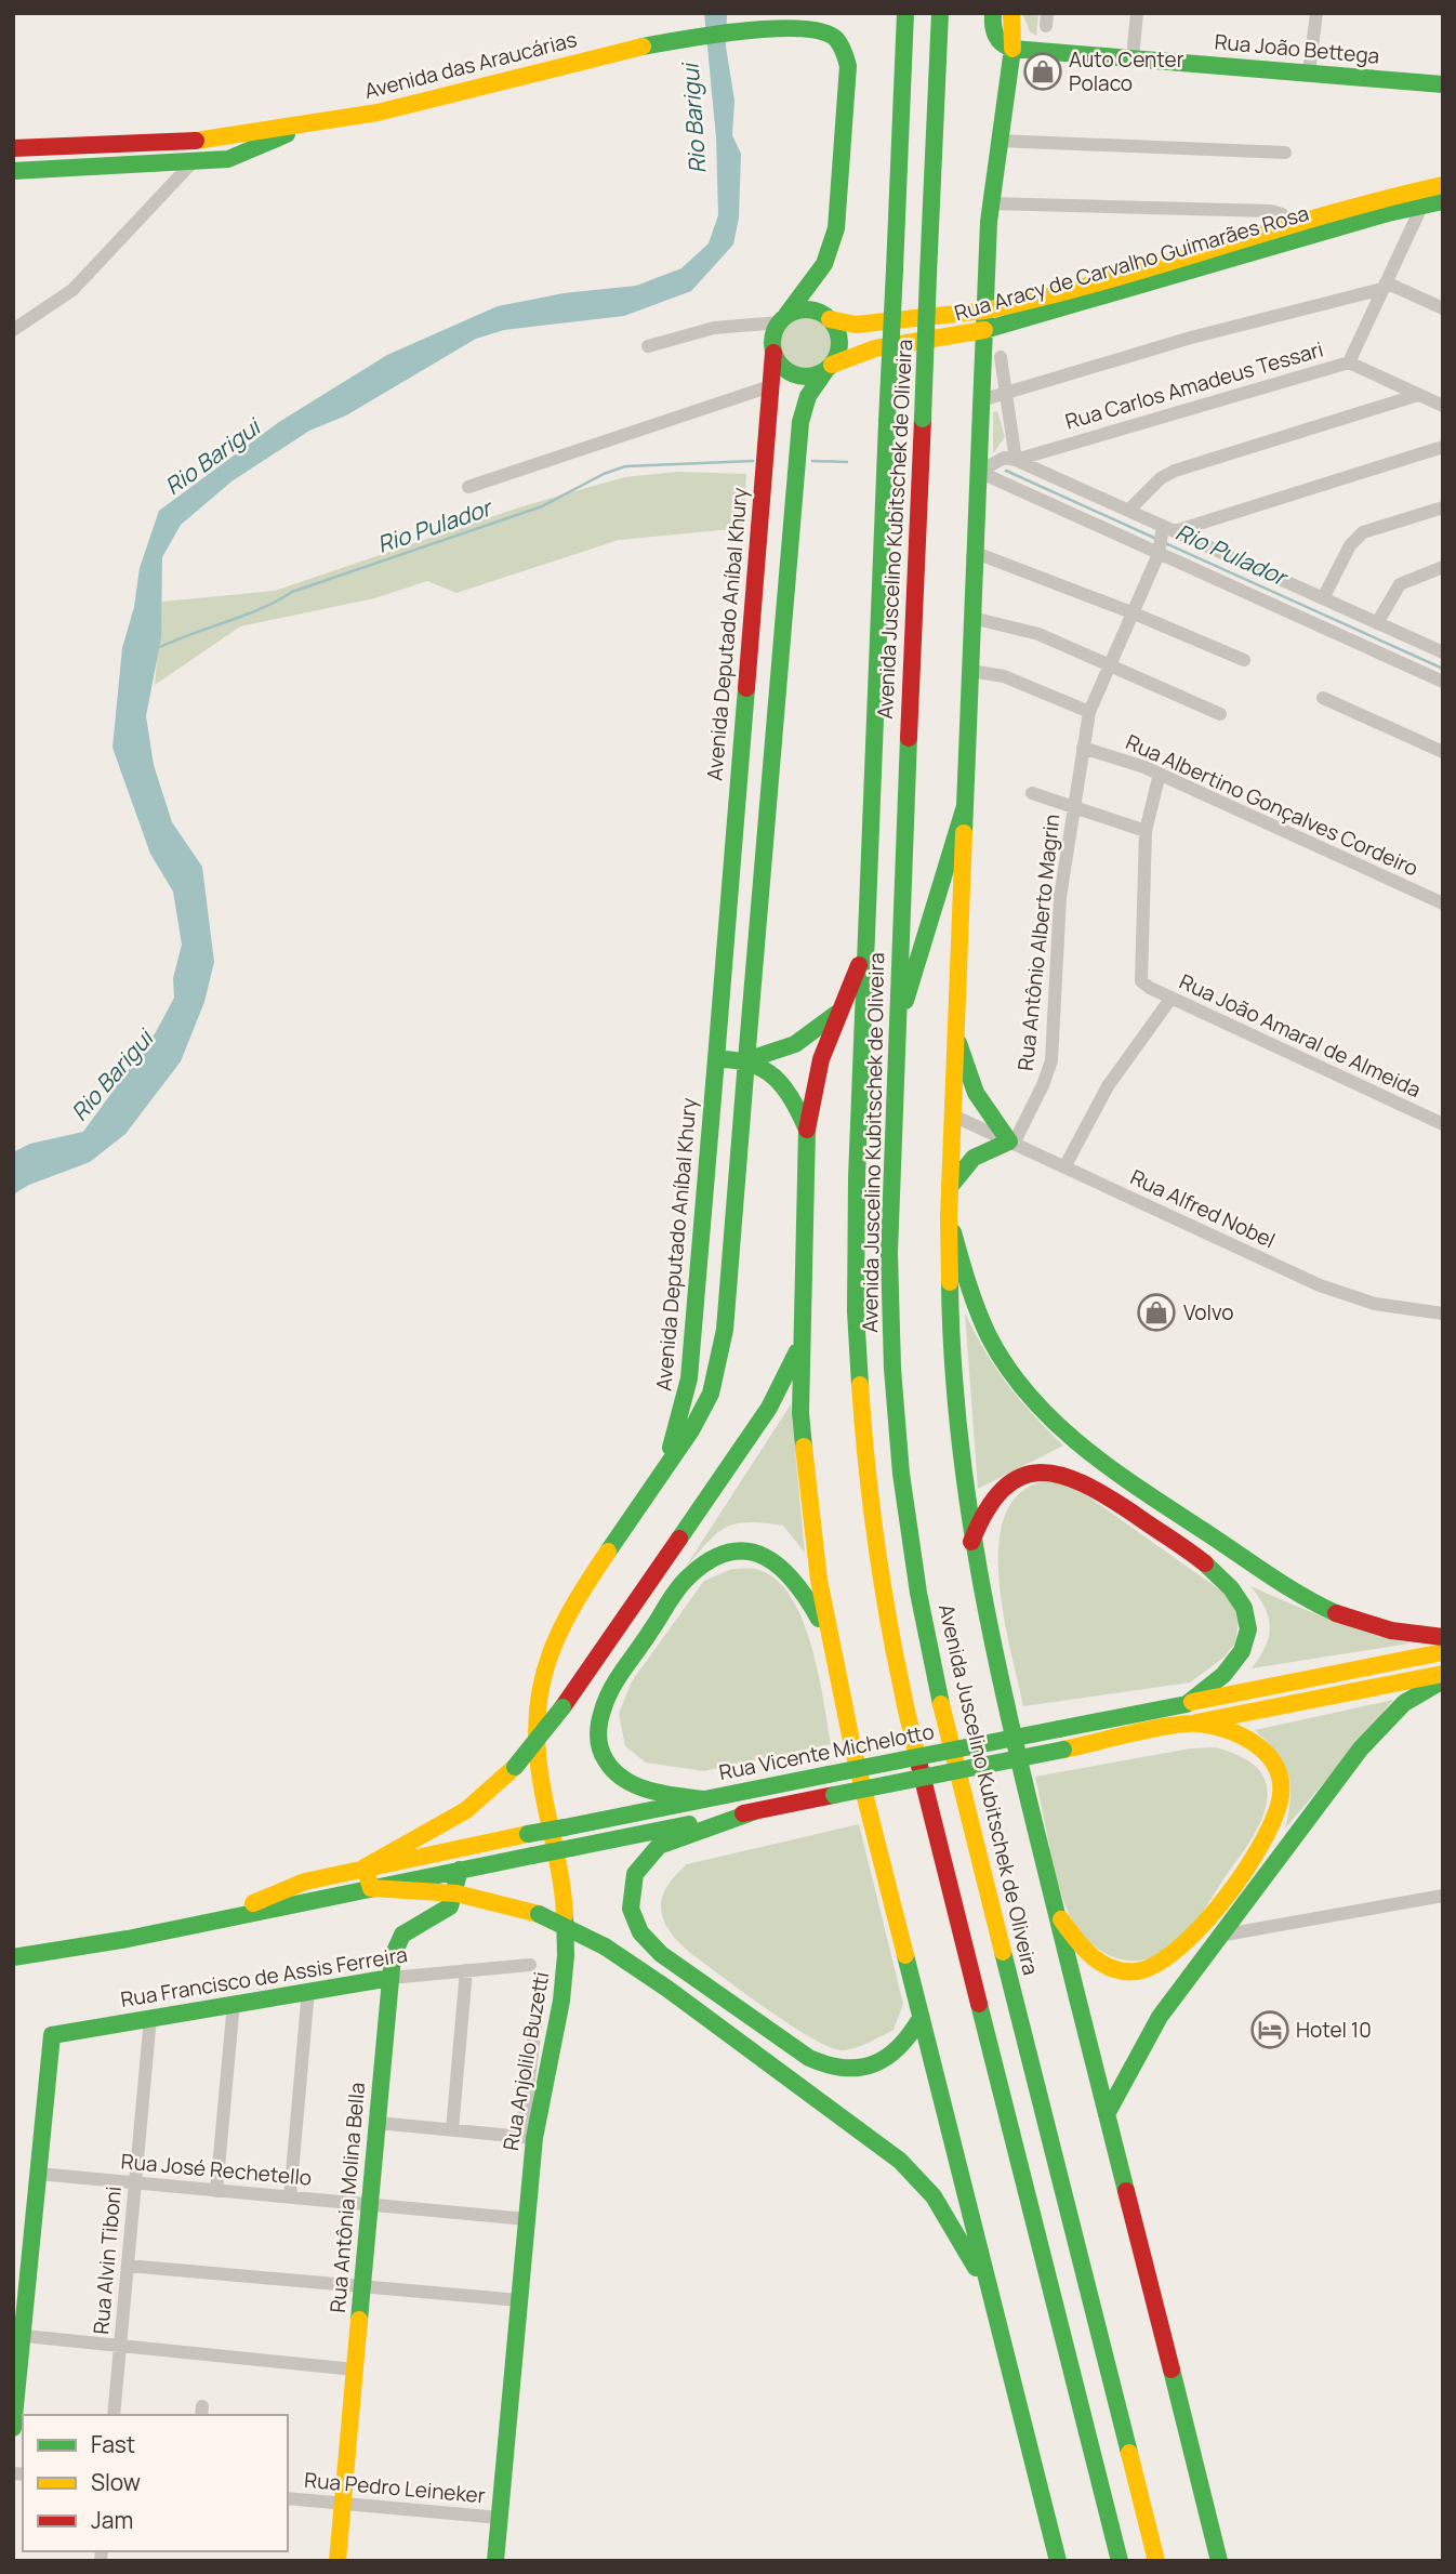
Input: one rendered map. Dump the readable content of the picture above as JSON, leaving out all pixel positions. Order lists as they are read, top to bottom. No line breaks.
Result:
{"streets":{"main road":["Rua João Bettega","Avenida das Araucárias","Rua Aracy de Carvalho Guimarães Rosa","Avenida Juscelino Kubitschek de Oliveira","Avenida Deputado Aníbal Khury","Rua Vicente Michelotto","Rua Francisco de Assis Ferreira","Rua Anjolilo Buzetti","Rua Antônia Molina Bella"],"street":["Rua Carlos Amadeus Tessari","Rua Albertino Gonçalves Cordeiro","Rua Antônio Alberto Magrin","Rua João Amaral de Almeida","Rua Alfred Nobel","Rua José Rechetello","Rua Alvin Tiboni","Rua Pedro Leineker"]},"crossings":[["Rua Aracy de Carvalho Guimarães Rosa","Rua Carlos Amadeus Tessari"],["Rua Aracy de Carvalho Guimarães Rosa","Avenida Deputado Aníbal Khury"],["Avenida Deputado Aníbal Khury","Rua Anjolilo Buzetti"],["Rua Albertino Gonçalves Cordeiro","Rua Antônio Alberto Magrin"],["Rua Antônio Alberto Magrin","Rua Alfred Nobel"],["Rua Francisco de Assis Ferreira","Rua José Rechetello"],["Rua Francisco de Assis Ferreira","Rua Antônia Molina Bella"],["Rua Francisco de Assis Ferreira","Rua Alvin Tiboni"],["Rua Anjolilo Buzetti","Rua José Rechetello"],["Rua Anjolilo Buzetti","Rua Pedro Leineker"],["Rua José Rechetello","Rua Antônia Molina Bella"],["Rua José Rechetello","Rua Alvin Tiboni"],["Rua Antônia Molina Bella","Rua Pedro Leineker"]],"water":["Rio Barigui","Rio Pulador"],"places":{"shop":["Auto Center Polaco","Volvo"],"hotel":["Hotel 10"]},"legend":["Fast","Slow","Jam"]}
